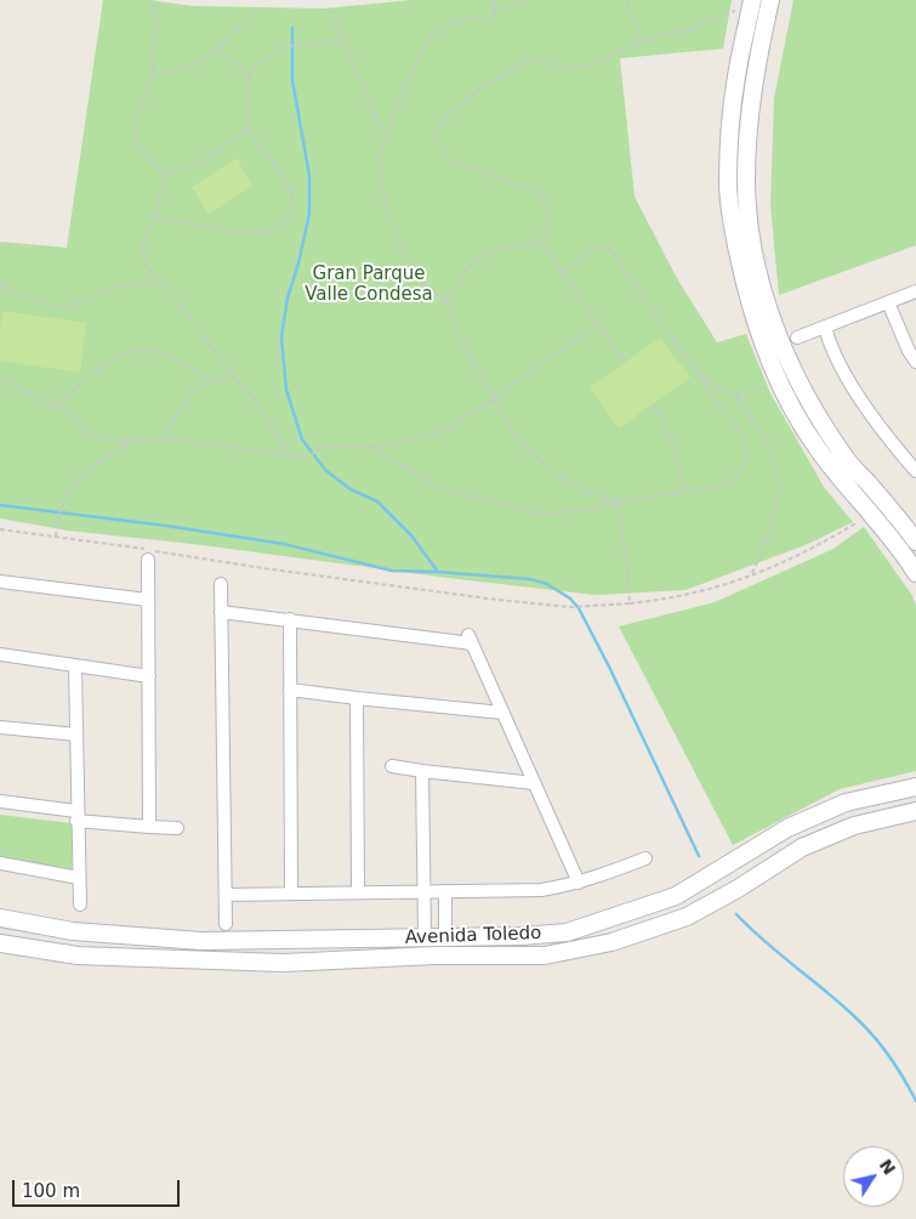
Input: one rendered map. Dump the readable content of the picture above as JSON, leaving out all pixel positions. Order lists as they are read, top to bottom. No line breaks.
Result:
{"streets":{"street":["Avenida Toledo"]},"parks":["Gran Parque Valle Condesa"],"scale_bar":"100 m","north":"top right"}
